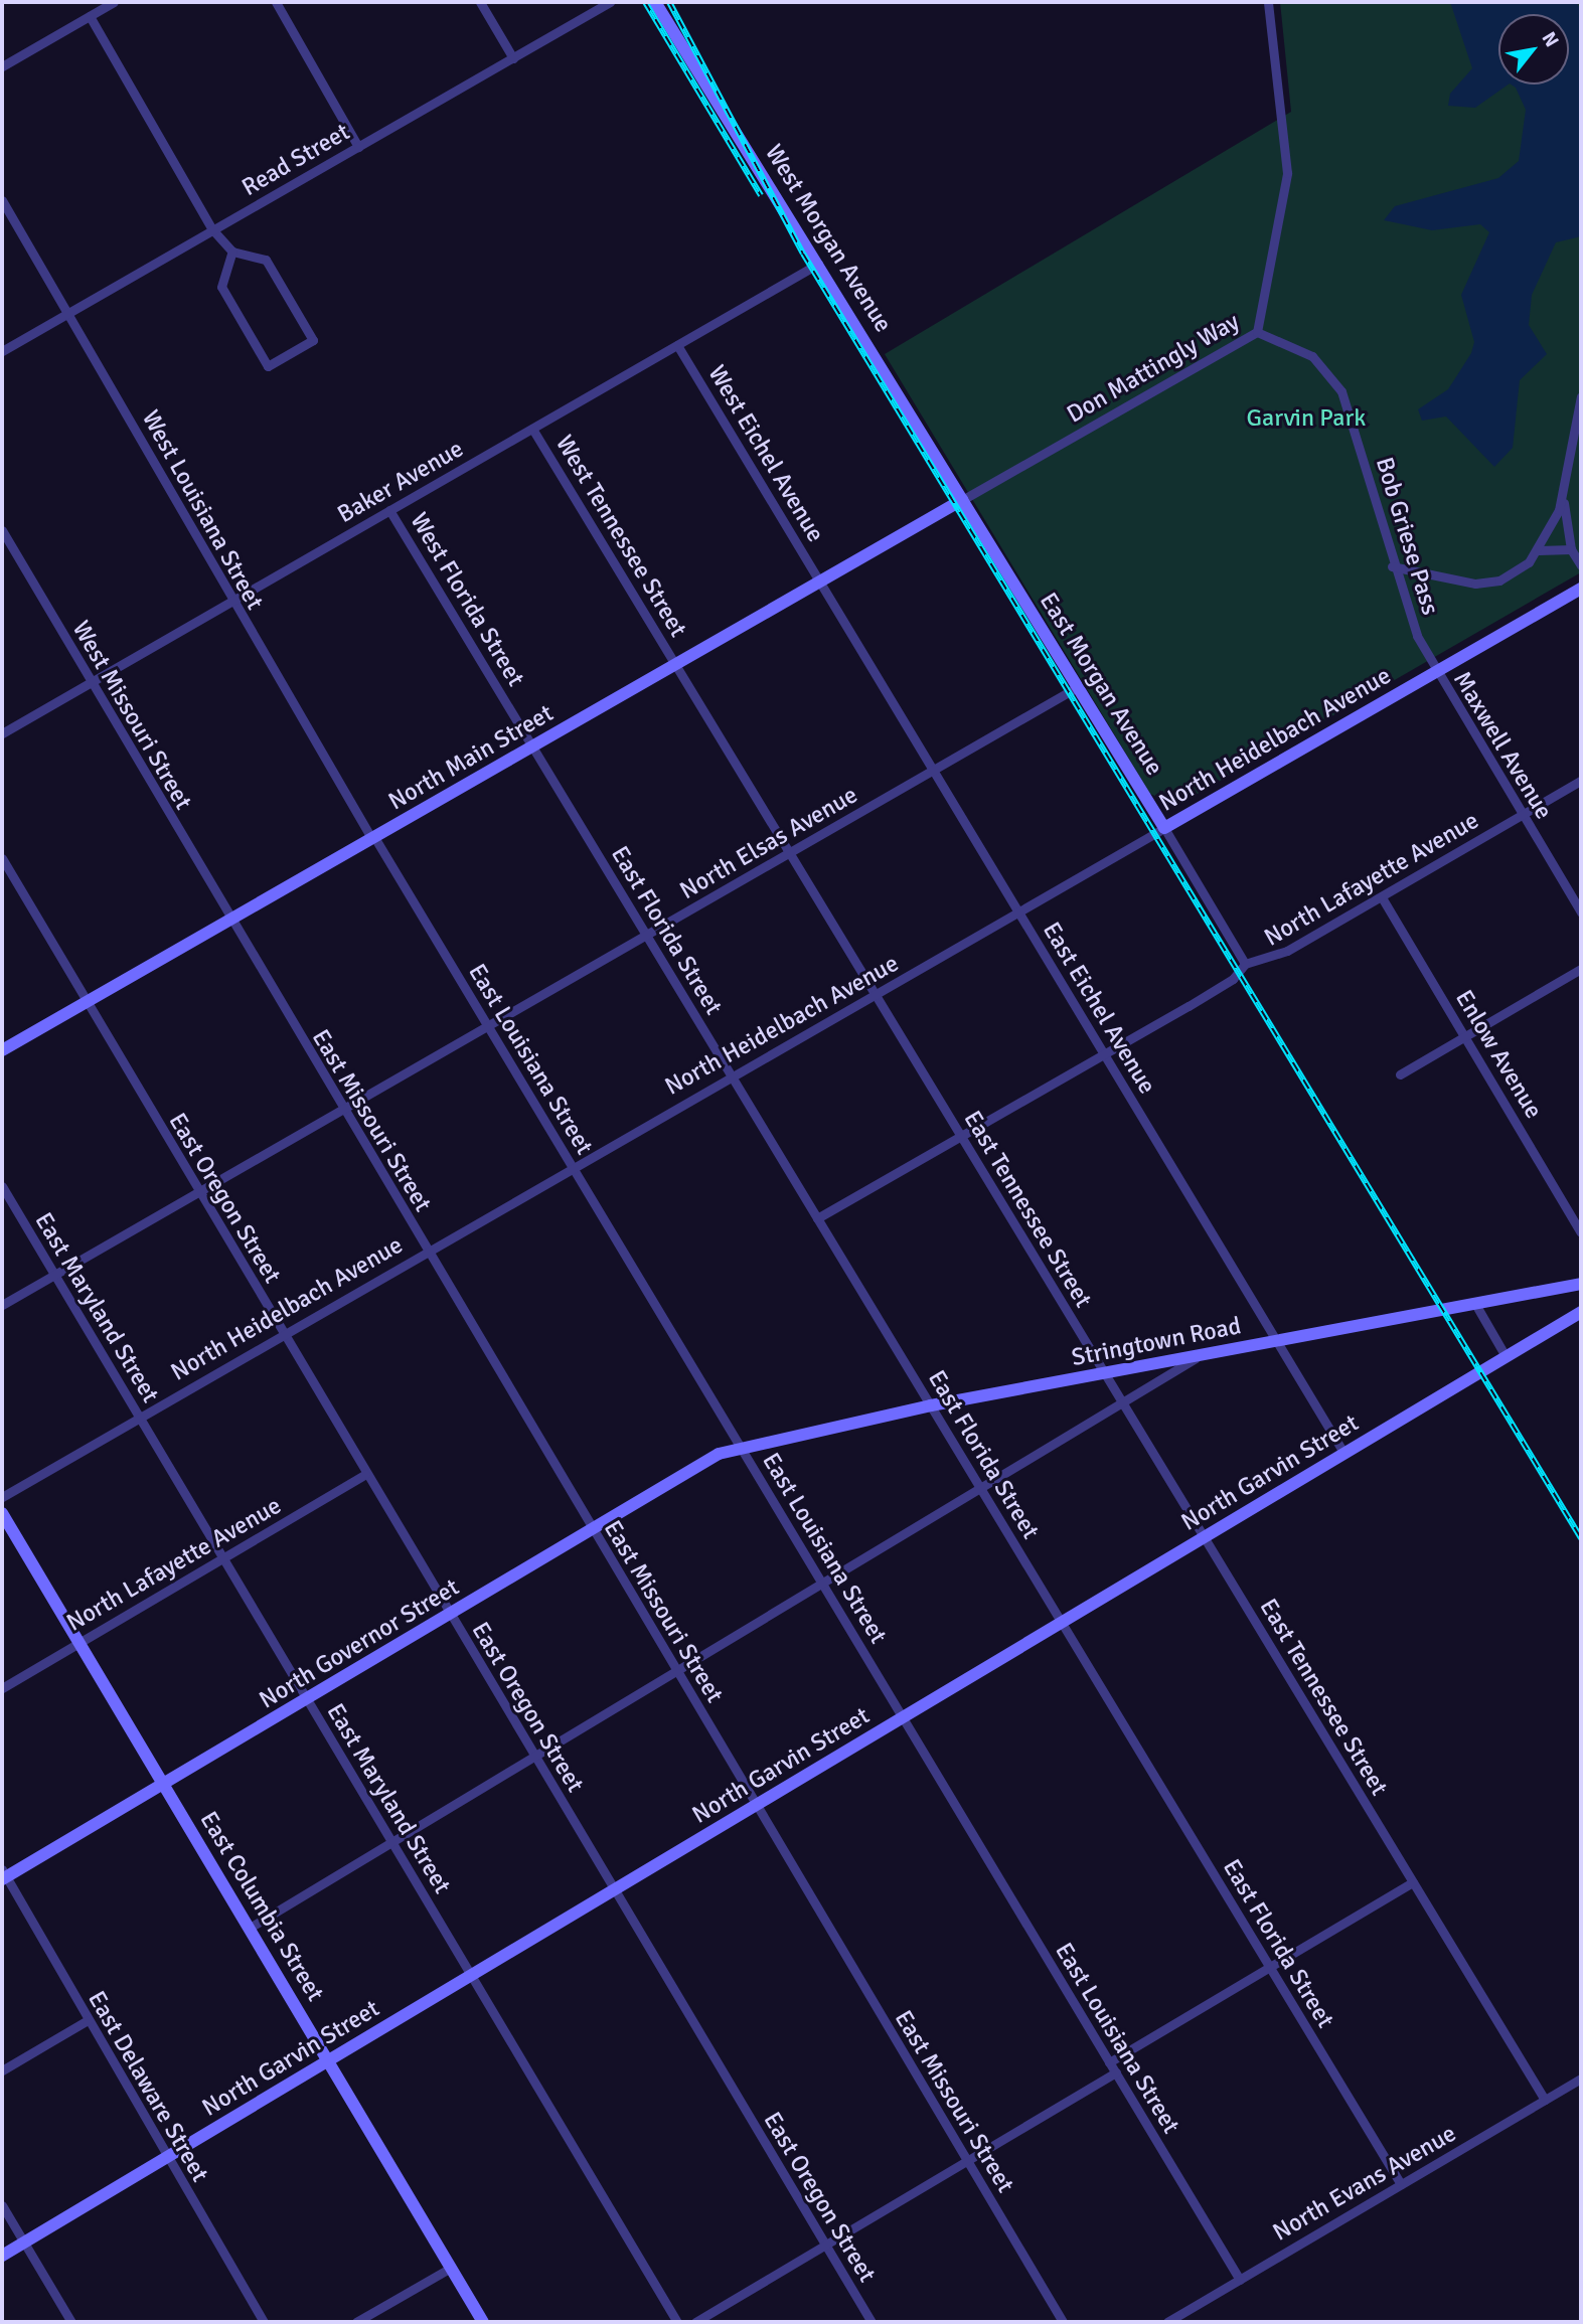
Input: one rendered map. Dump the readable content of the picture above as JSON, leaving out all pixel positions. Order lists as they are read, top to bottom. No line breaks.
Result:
{"streets":{"main road":["West Morgan Avenue","East Morgan Avenue","North Heidelbach Avenue","North Main Street","Stringtown Road","North Garvin Street","North Governor Street","East Columbia Street"],"street":["Read Street","Don Mattingly Way","West Eichel Avenue","Baker Avenue","West Louisiana Street","West Tennessee Street","Bob Griese Pass","West Florida Street","West Missouri Street","Maxwell Avenue","North Elsas Avenue","North Lafayette Avenue","East Florida Street","East Eichel Avenue","Enlow Avenue","East Louisiana Street","East Missouri Street","East Oregon Street","East Tennessee Street","East Maryland Street","East Delaware Street","North Evans Avenue"]},"crossings":[["Read Street","West Louisiana Street"],["West Morgan Avenue","Don Mattingly Way"],["West Morgan Avenue","Baker Avenue"],["West Morgan Avenue","East Morgan Avenue"],["West Morgan Avenue","North Main Street"],["Don Mattingly Way","Bob Griese Pass"],["Don Mattingly Way","East Morgan Avenue"],["Don Mattingly Way","North Main Street"],["West Eichel Avenue","Baker Avenue"],["West Eichel Avenue","North Main Street"],["West Eichel Avenue","East Eichel Avenue"],["Baker Avenue","West Louisiana Street"],["Baker Avenue","West Tennessee Street"],["Baker Avenue","West Florida Street"],["Baker Avenue","West Missouri Street"],["West Louisiana Street","North Main Street"],["West Louisiana Street","East Louisiana Street"],["West Tennessee Street","North Main Street"],["West Tennessee Street","East Tennessee Street"],["Bob Griese Pass","North Heidelbach Avenue"],["Bob Griese Pass","Maxwell Avenue"],["West Florida Street","North Main Street"],["West Florida Street","East Florida Street"],["East Morgan Avenue","North Heidelbach Avenue"],["East Morgan Avenue","North Main Street"],["East Morgan Avenue","North Elsas Avenue"],["East Morgan Avenue","North Lafayette Avenue"],["West Missouri Street","North Main Street"],["West Missouri Street","East Missouri Street"],["North Heidelbach Avenue","Maxwell Avenue"],["North Heidelbach Avenue","East Florida Street"],["North Heidelbach Avenue","East Eichel Avenue"],["North Heidelbach Avenue","East Louisiana Street"],["North Heidelbach Avenue","East Missouri Street"],["North Heidelbach Avenue","East Oregon Street"],["North Heidelbach Avenue","East Tennessee Street"],["North Heidelbach Avenue","East Maryland Street"],["Maxwell Avenue","North Lafayette Avenue"],["North Main Street","East Florida Street"],["North Main Street","East Eichel Avenue"],["North Main Street","East Louisiana Street"],["North Main Street","East Missouri Street"],["North Main Street","East Oregon Street"],["North Main Street","East Tennessee Street"],["North Elsas Avenue","East Florida Street"],["North Elsas Avenue","East Eichel Avenue"],["North Elsas Avenue","East Louisiana Street"],["North Elsas Avenue","East Missouri Street"],["North Elsas Avenue","East Oregon Street"],["North Elsas Avenue","East Tennessee Street"],["North Elsas Avenue","East Maryland Street"],["North Lafayette Avenue","East Florida Street"],["North Lafayette Avenue","East Eichel Avenue"],["North Lafayette Avenue","Enlow Avenue"],["North Lafayette Avenue","East Oregon Street"],["North Lafayette Avenue","East Tennessee Street"],["North Lafayette Avenue","East Maryland Street"],["North Lafayette Avenue","East Columbia Street"],["East Florida Street","Stringtown Road"],["East Florida Street","North Garvin Street"],["East Florida Street","North Evans Avenue"],["East Eichel Avenue","Stringtown Road"],["East Eichel Avenue","North Garvin Street"],["East Louisiana Street","Stringtown Road"],["East Louisiana Street","North Garvin Street"],["East Louisiana Street","North Governor Street"],["East Louisiana Street","North Evans Avenue"],["East Missouri Street","North Garvin Street"],["East Missouri Street","North Governor Street"],["East Oregon Street","North Garvin Street"],["East Oregon Street","North Governor Street"],["East Tennessee Street","Stringtown Road"],["East Tennessee Street","North Garvin Street"],["East Tennessee Street","North Evans Avenue"],["East Maryland Street","North Garvin Street"],["East Maryland Street","North Governor Street"],["Stringtown Road","North Governor Street"],["North Garvin Street","East Columbia Street"],["North Garvin Street","East Delaware Street"],["North Governor Street","East Columbia Street"],["North Governor Street","East Delaware Street"]],"parks":["Garvin Park"],"north":"top right"}
